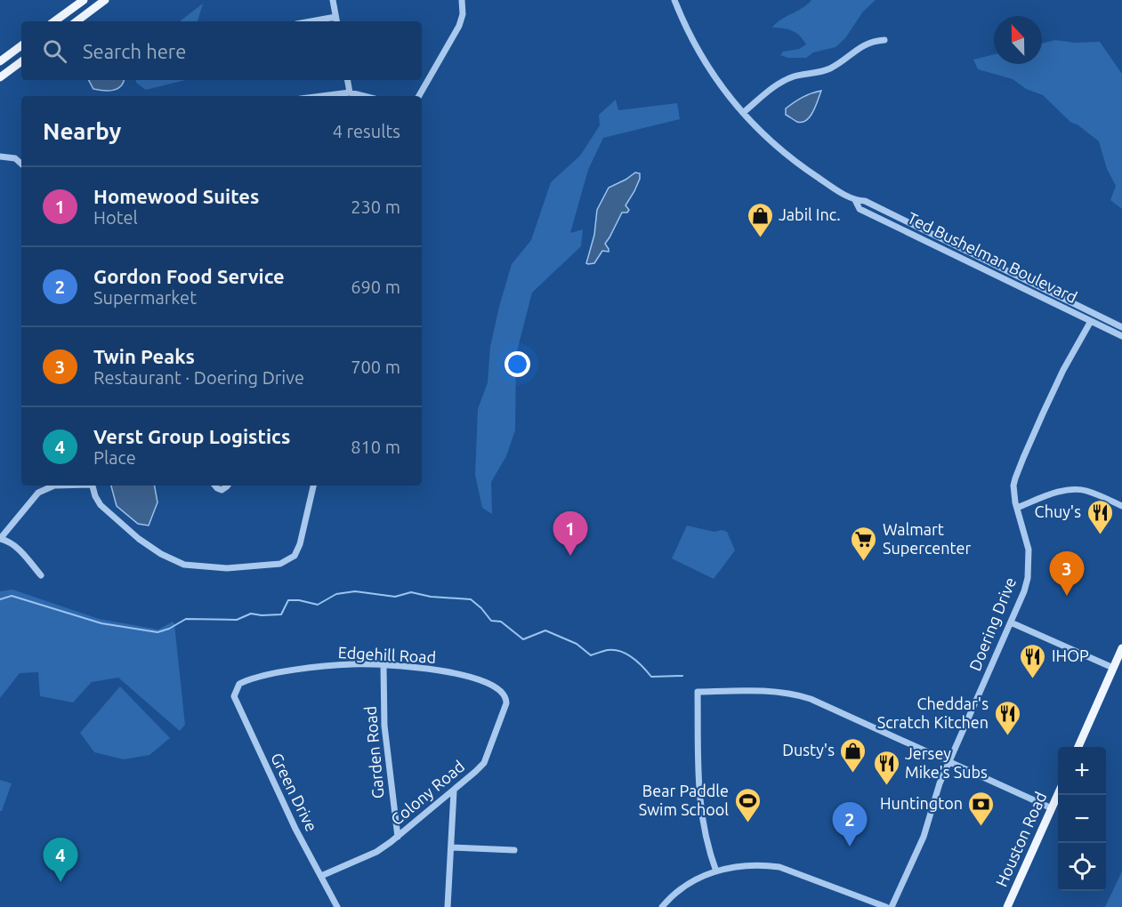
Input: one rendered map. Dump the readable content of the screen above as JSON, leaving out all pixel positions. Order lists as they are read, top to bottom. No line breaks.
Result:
{"streets":{"main road":["Houston Road"],"street":["Ted Bushelman Boulevard","Doering Drive","Edgehill Road","Garden Road","Green Drive","Colony Road"]},"crossings":[["Ted Bushelman Boulevard","Doering Drive"],["Edgehill Road","Garden Road"],["Edgehill Road","Green Drive"],["Edgehill Road","Colony Road"],["Garden Road","Colony Road"],["Green Drive","Colony Road"]],"places":{"shop":["Jabil Inc.","Dusty's"],"restaurant":["Chuy's","IHOP","Cheddar's Scratch Kitchen","Jersey Mike's Subs"],"supermarket":["Walmart Supercenter"],"sports":["Bear Paddle Swim School"],"bank":["Huntington"]},"north":"top","page":{"search":"Search here","heading":["Nearby","4 results"],"list":[{"mark":"1","name":"Homewood Suites","note":"Hotel","value":"230 m"},{"mark":"2","name":"Gordon Food Service","note":"Supermarket","value":"690 m"},{"mark":"3","name":"Twin Peaks","note":"Restaurant · Doering Drive","value":"700 m"},{"mark":"4","name":"Verst Group Logistics","note":"Place","value":"810 m"}],"pins":["1","3","2","4"],"map_buttons":["+","−"]}}
